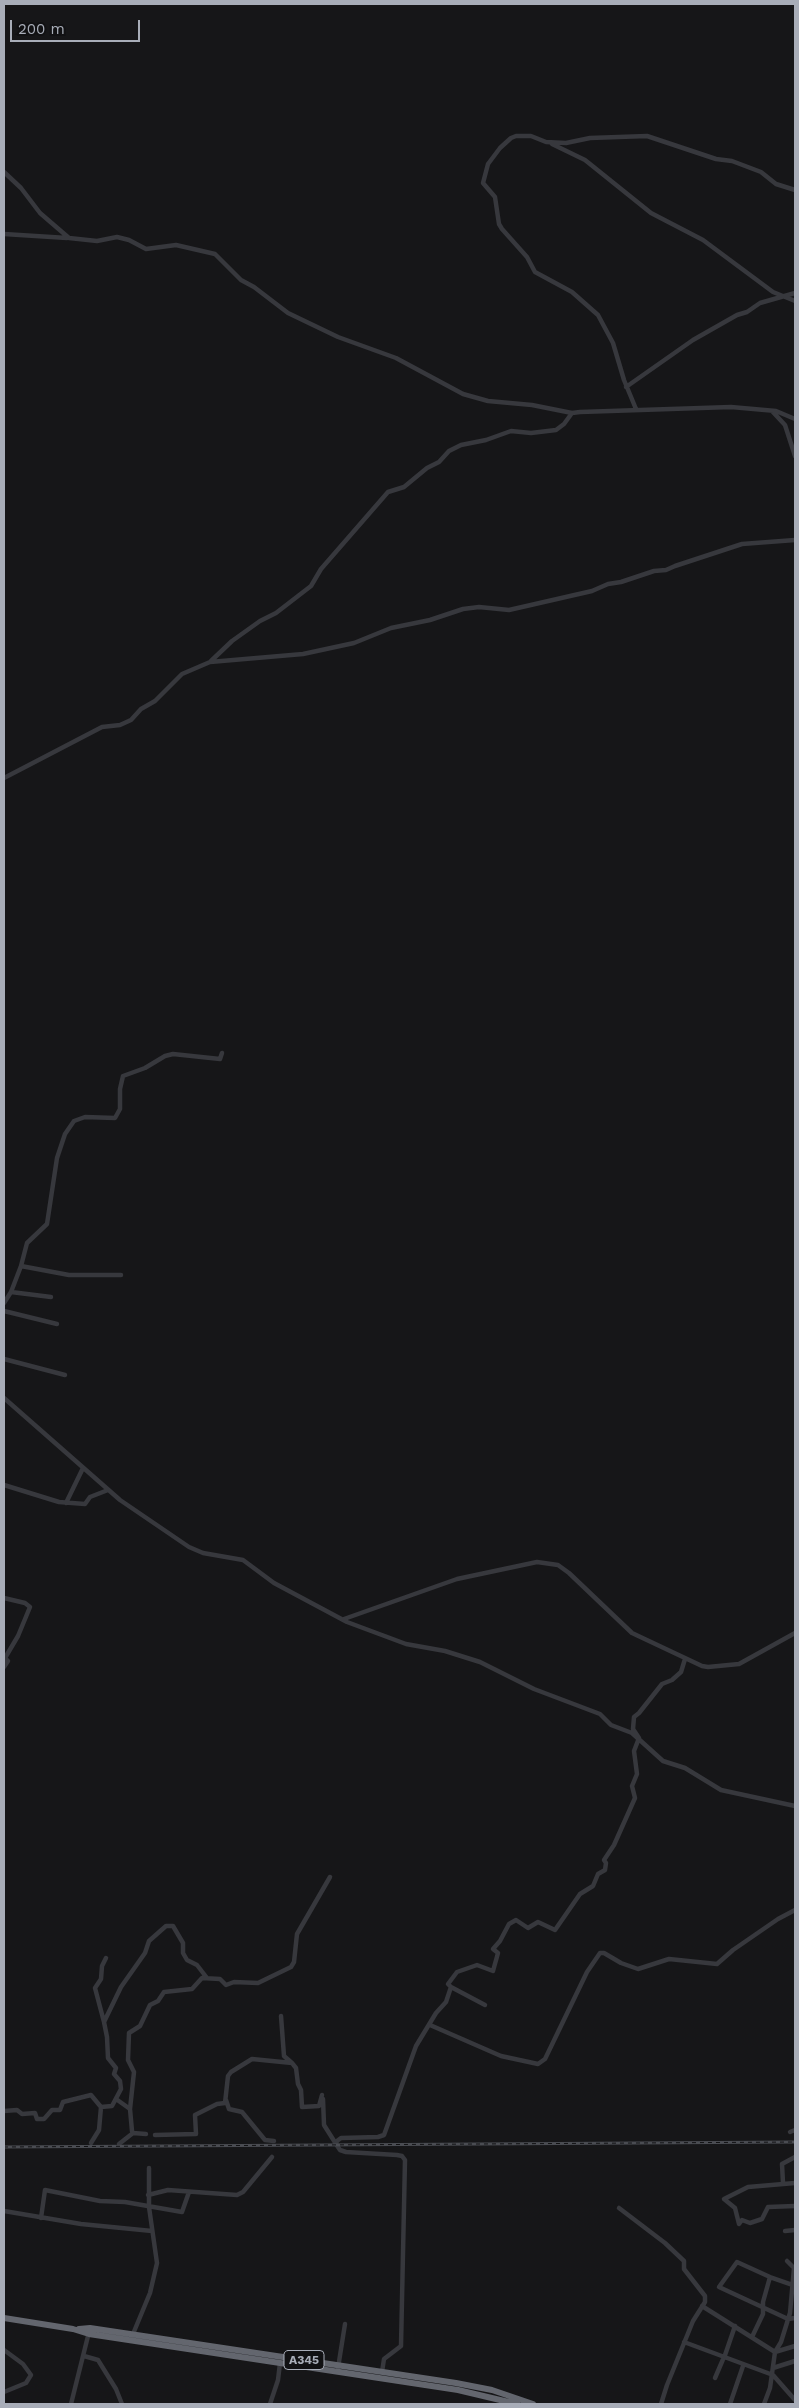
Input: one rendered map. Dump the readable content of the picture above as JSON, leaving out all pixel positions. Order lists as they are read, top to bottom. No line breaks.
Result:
{"streets":{"highway":["A345"]},"scale_bar":"200 m"}
